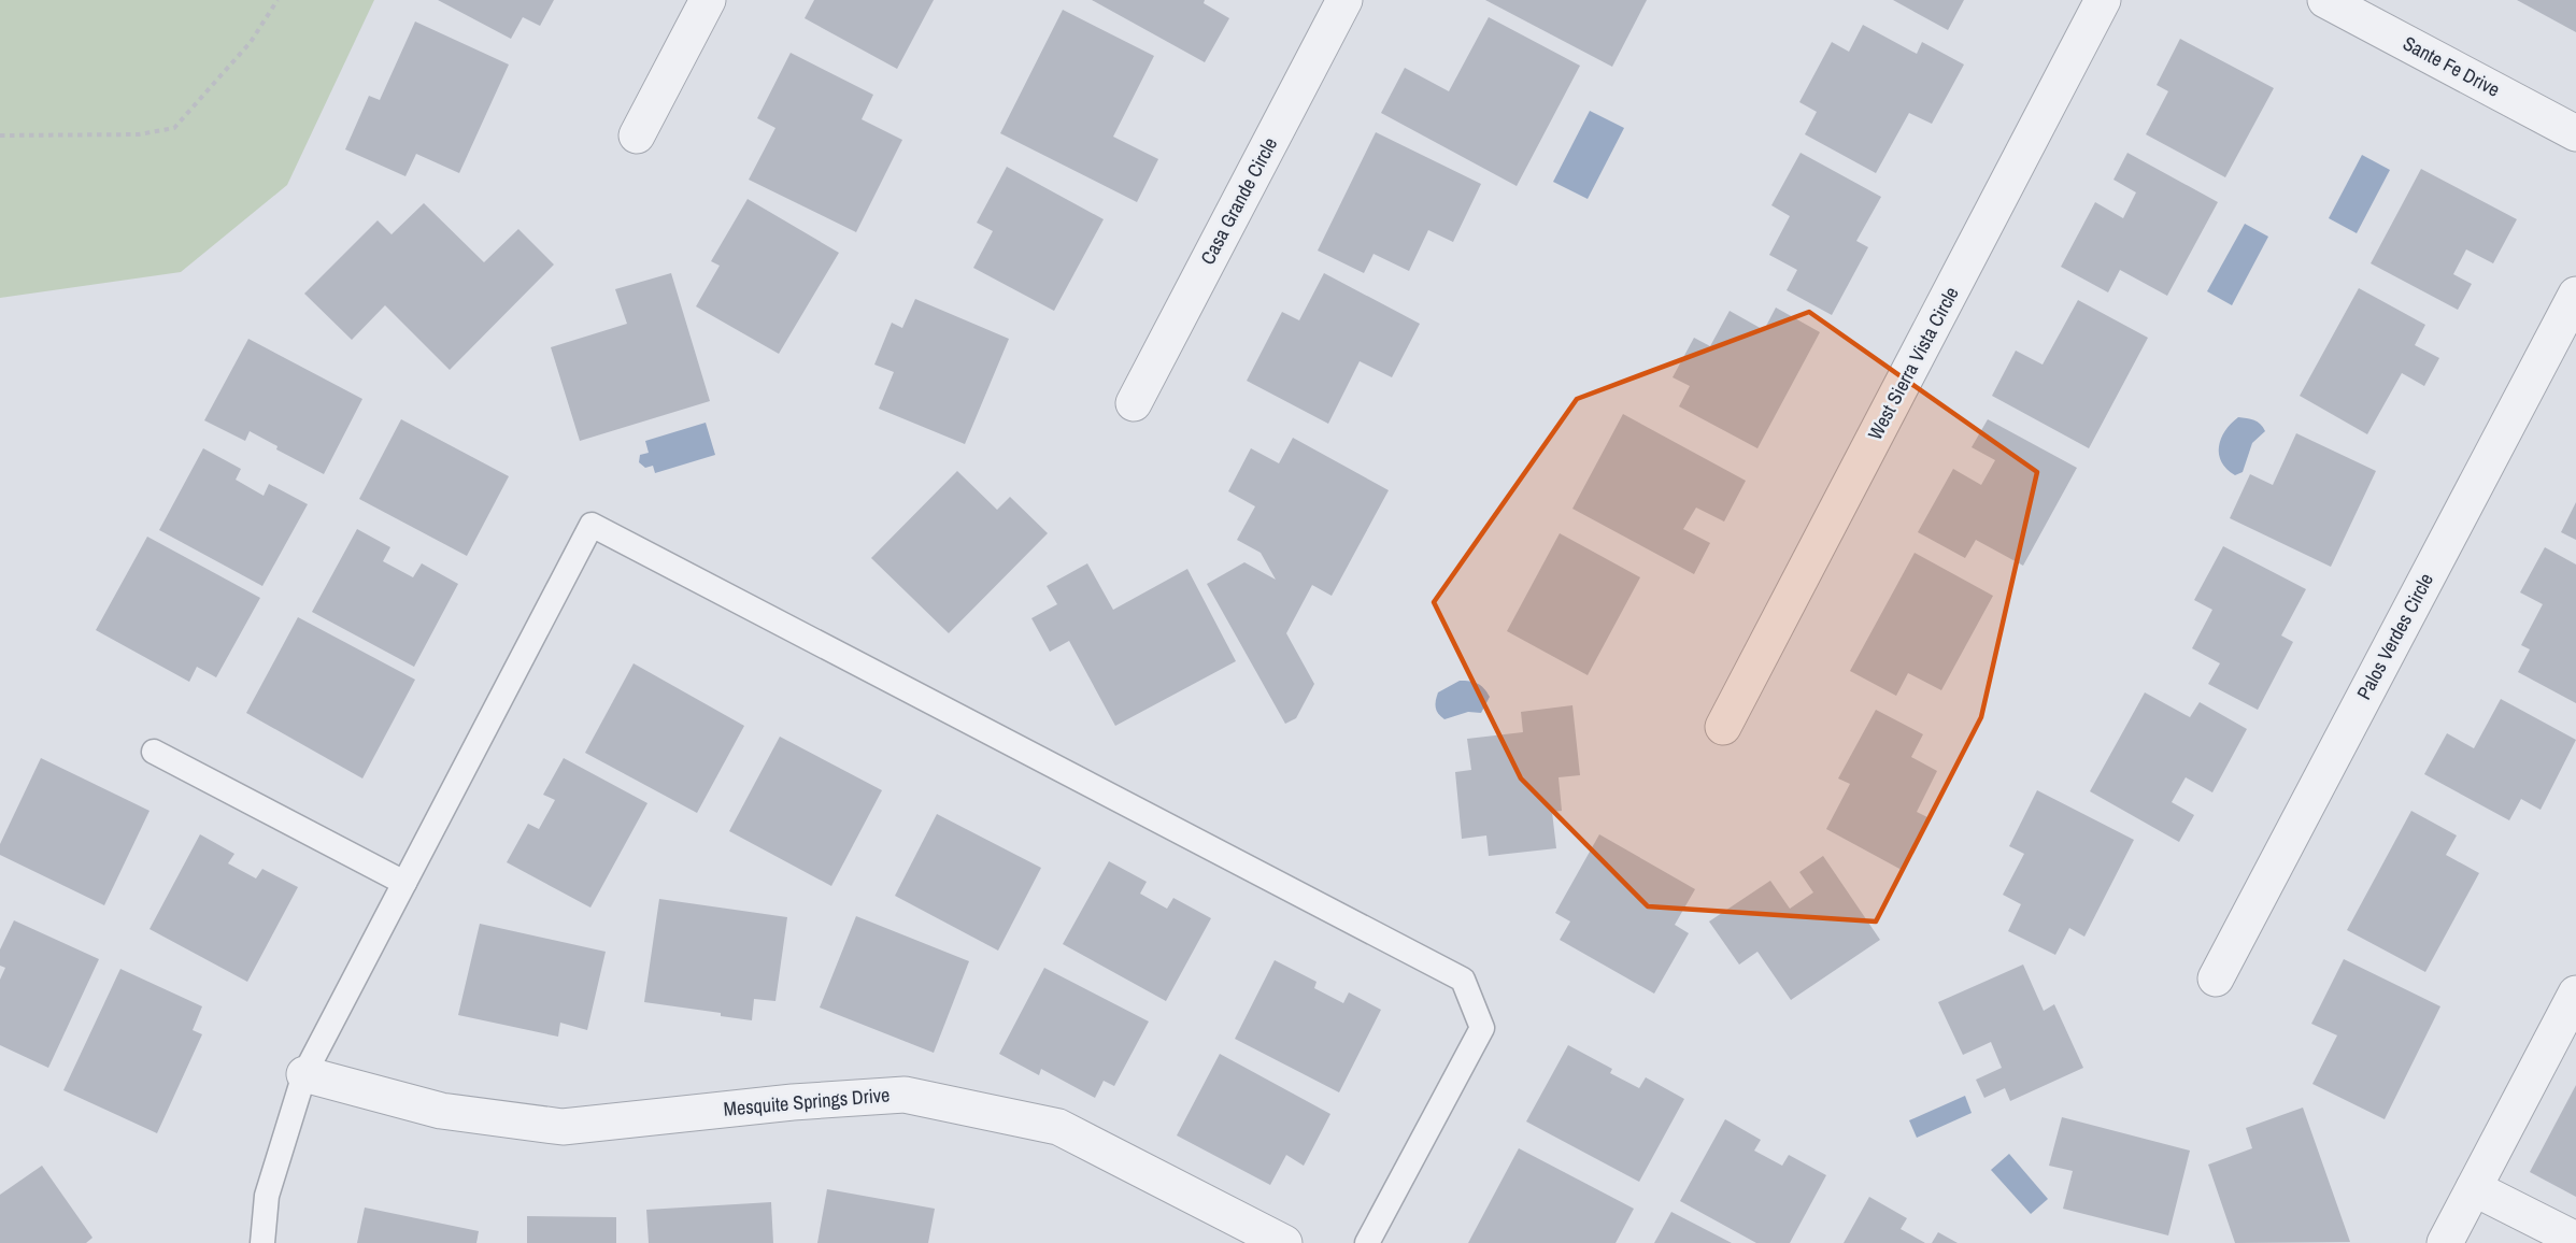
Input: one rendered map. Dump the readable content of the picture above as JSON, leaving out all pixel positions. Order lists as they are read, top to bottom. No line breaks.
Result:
{"streets":{"street":["Sante Fe Drive","Casa Grande Circle","West Sierra Vista Circle","Palos Verdes Circle","Mesquite Springs Drive"]}}
